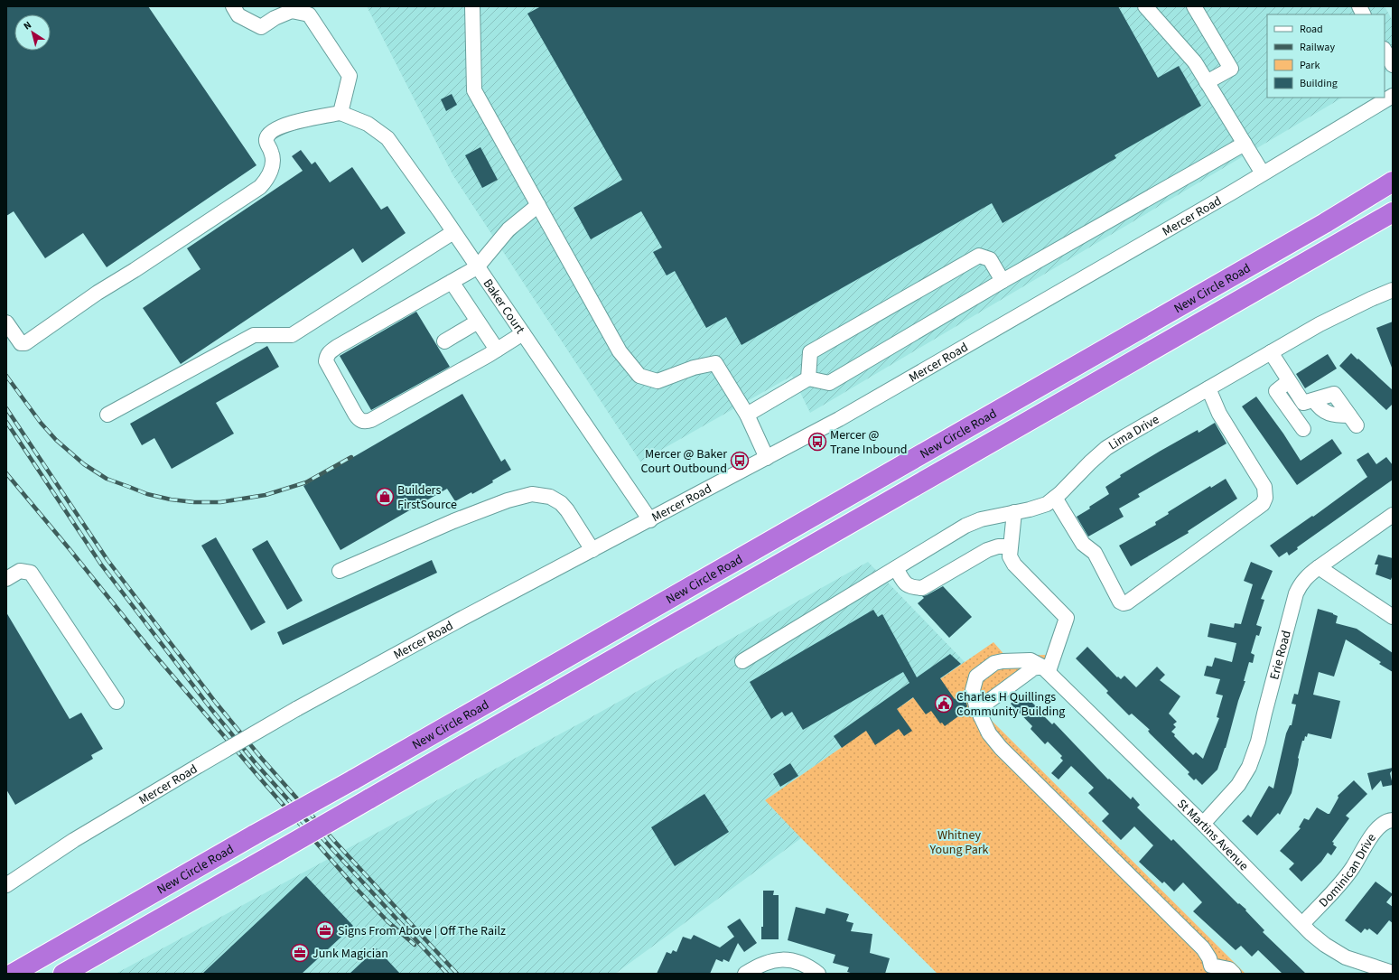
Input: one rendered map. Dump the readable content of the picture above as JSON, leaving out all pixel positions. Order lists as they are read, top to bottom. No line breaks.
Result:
{"streets":{"highway":["New Circle Road"],"street":["Mercer Road","Baker Court","Lima Drive","Erie Road","St Martins Avenue","Dominican Drive"]},"crossings":[["Mercer Road","Baker Court"],["Erie Road","St Martins Avenue"],["St Martins Avenue","Dominican Drive"]],"parks":["Whitney Young Park"],"places":{"bus stop":["Mercer @ Trane Inbound","Mercer @ Baker Court Outbound"],"shop":["Builders FirstSource"],"public building":["Charles H Quillings Community Building"],"office":["Signs From Above | Off The Railz","Junk Magician"]},"legend":["Road","Railway","Park","Building"],"north":"top left"}
